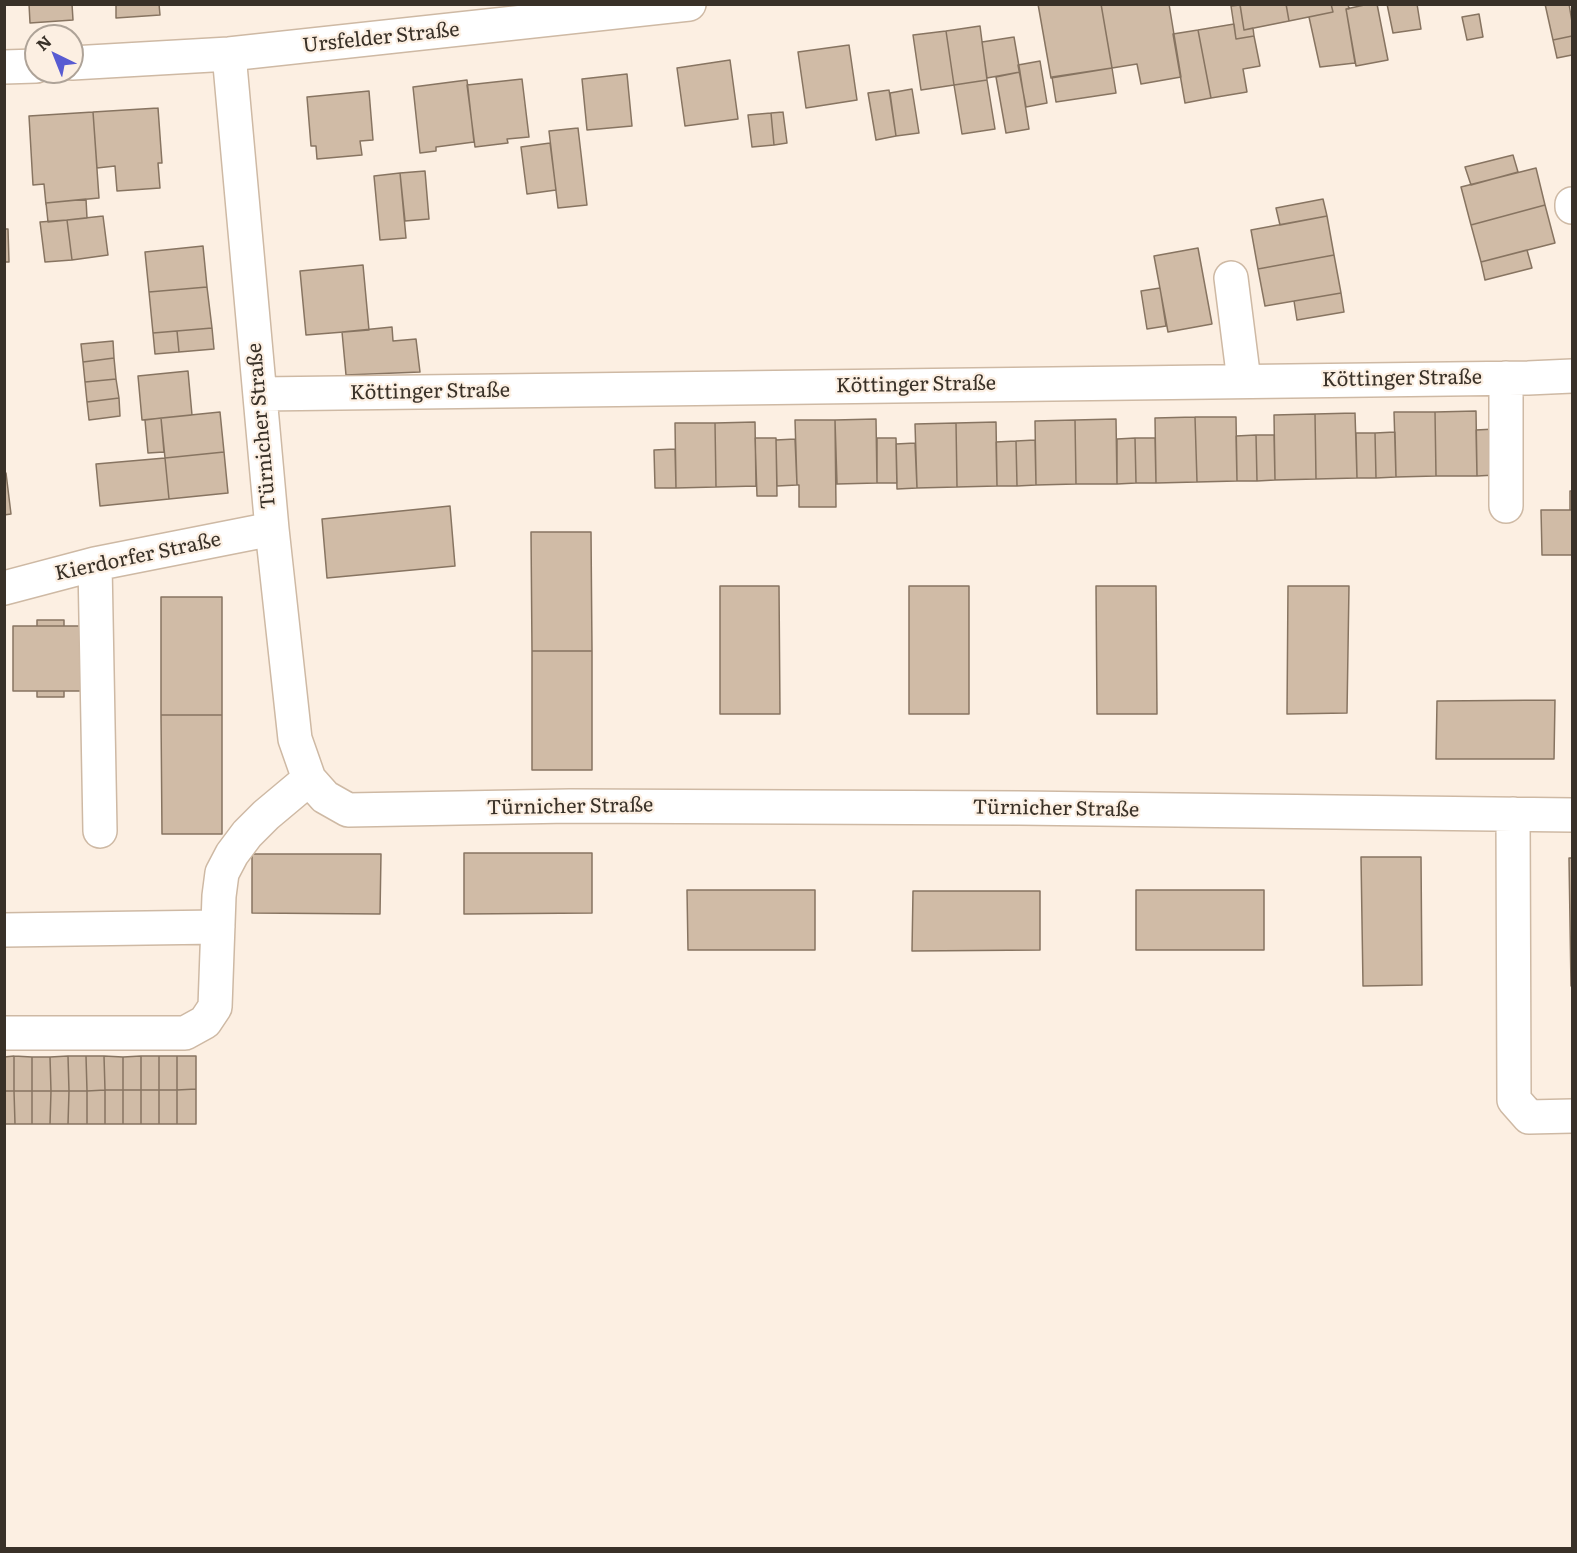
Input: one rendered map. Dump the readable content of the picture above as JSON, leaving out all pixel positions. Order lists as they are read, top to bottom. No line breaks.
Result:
{"streets":{"street":["Ursfelder Straße","Köttinger Straße","Türnicher Straße","Kierdorfer Straße"]},"crossings":[["Ursfelder Straße","Türnicher Straße"],["Köttinger Straße","Türnicher Straße"],["Türnicher Straße","Kierdorfer Straße"]],"north":"top left"}
